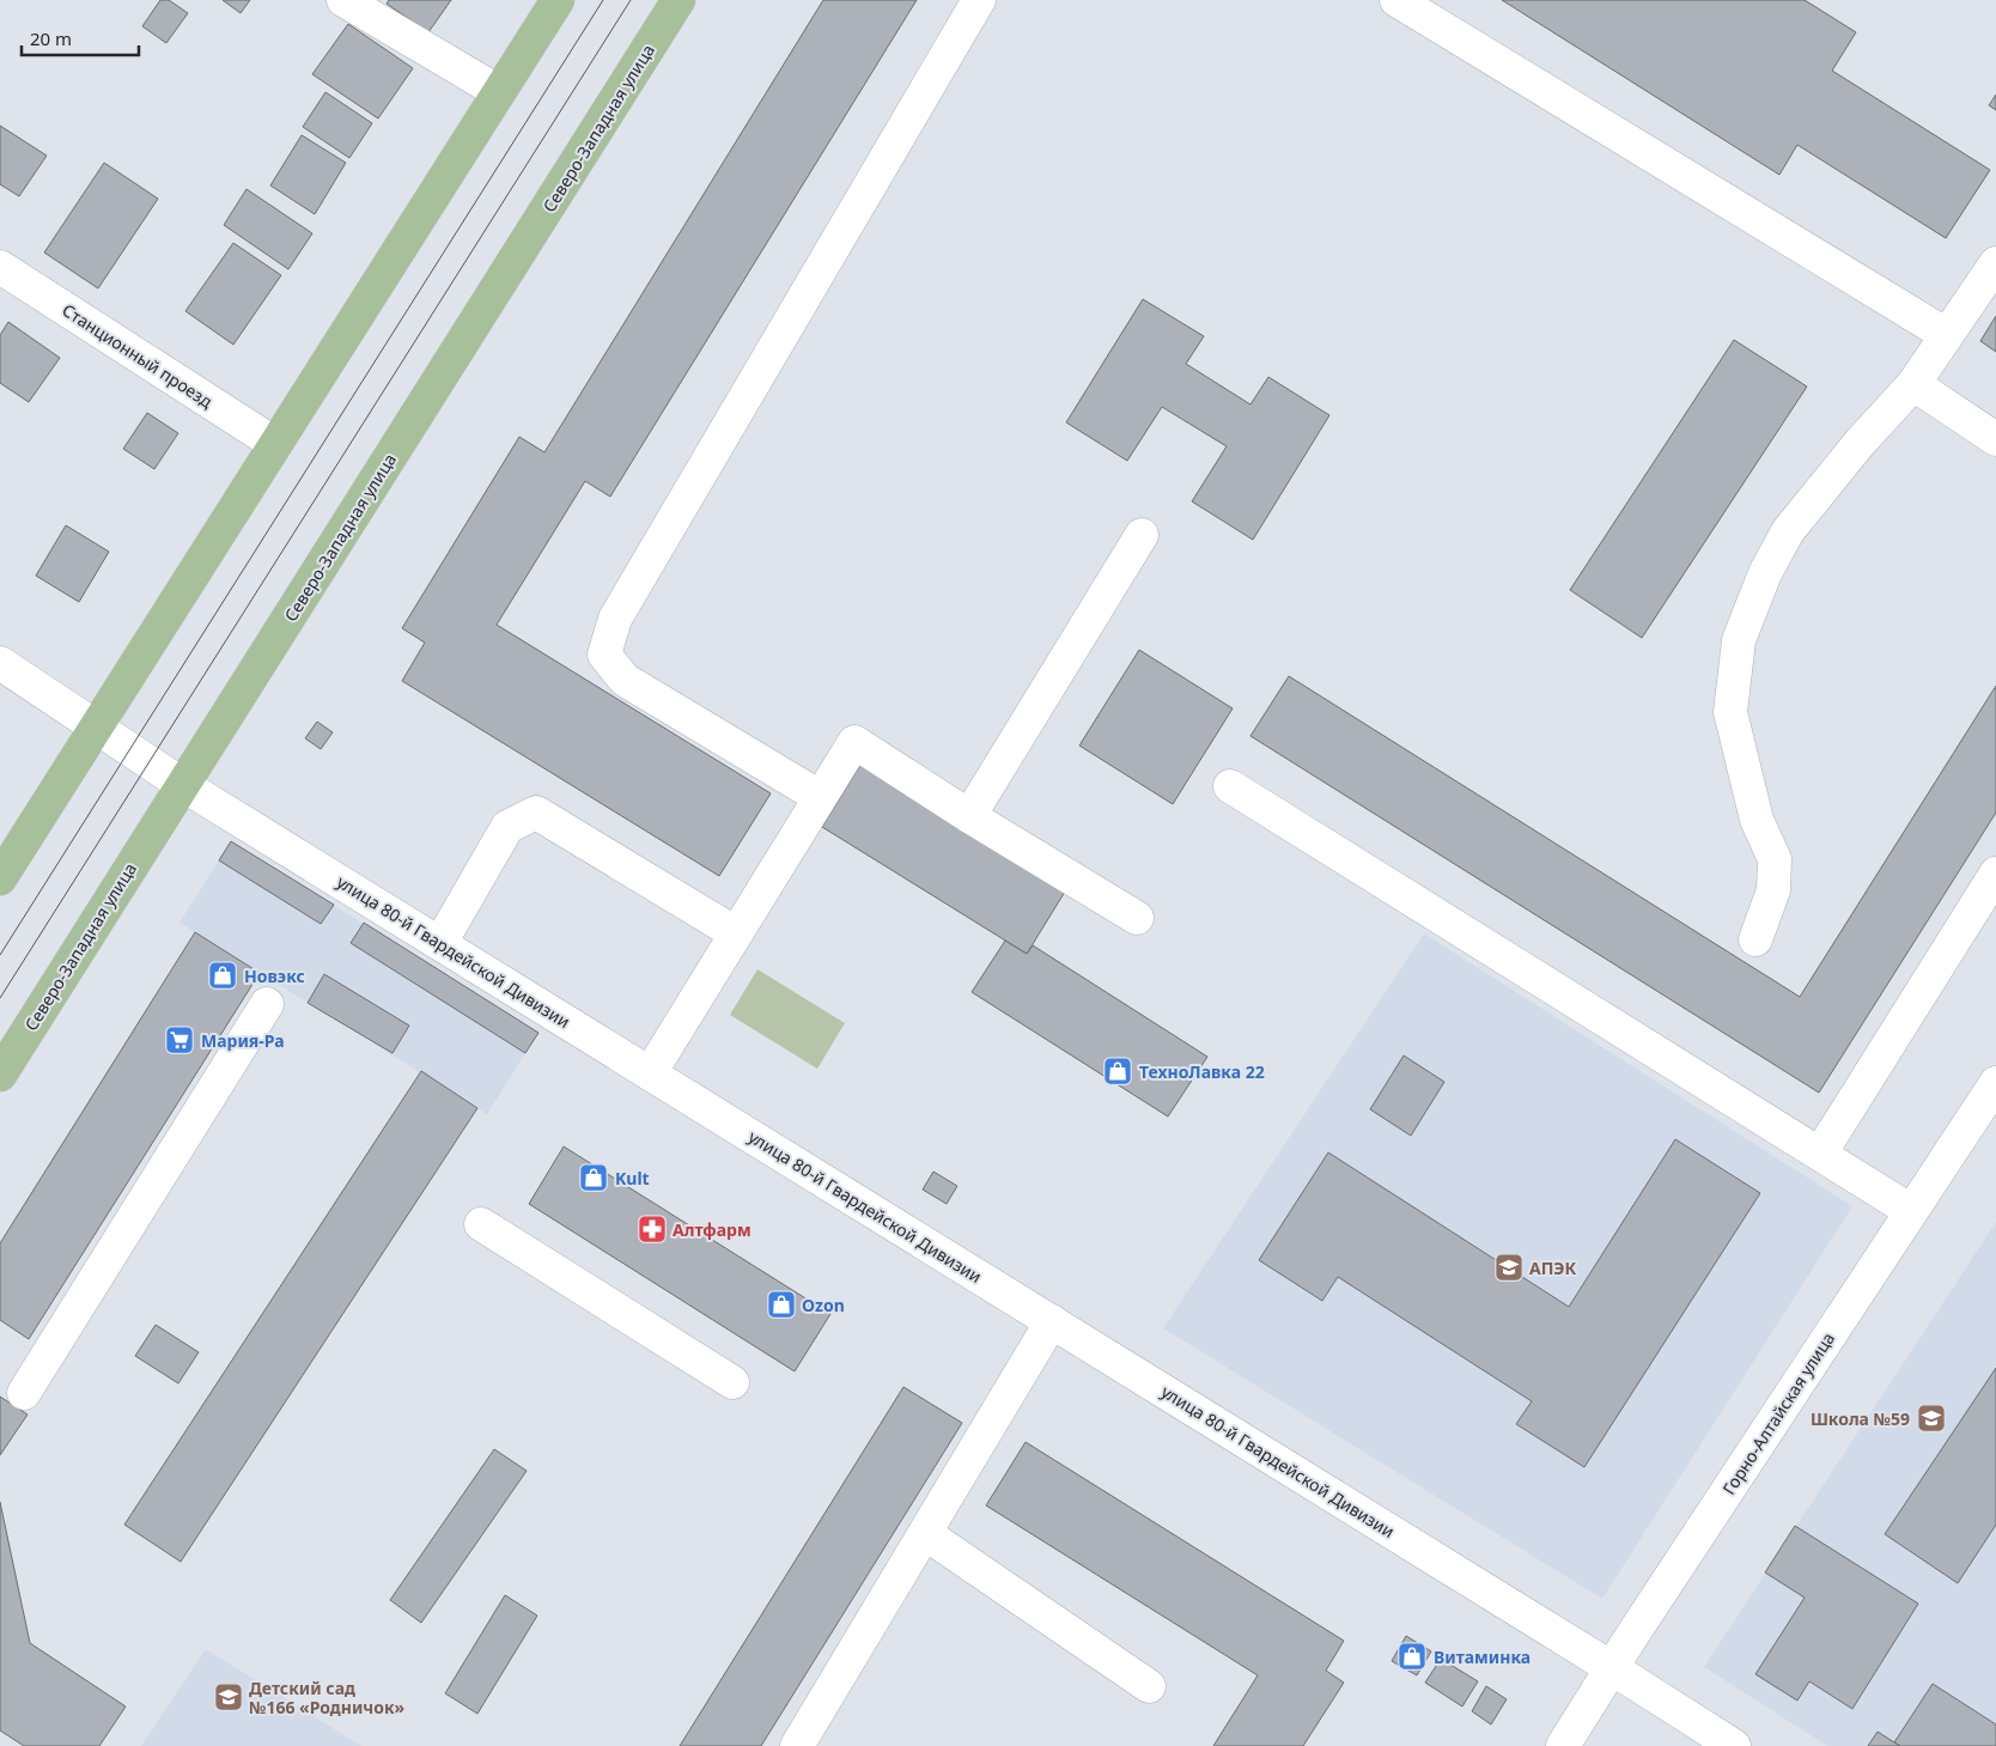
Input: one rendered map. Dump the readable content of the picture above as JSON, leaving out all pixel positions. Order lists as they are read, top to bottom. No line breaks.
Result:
{"streets":{"main road":["Северо-Западная улица"],"street":["Станционный проезд","улица 80-й Гвардейской Дивизии","Горно-Алтайская улица"]},"crossings":[["Северо-Западная улица","улица 80-й Гвардейской Дивизии"],["улица 80-й Гвардейской Дивизии","Горно-Алтайская улица"]],"places":{"shop":["Новэкс","ТехноЛавка 22","Kult","Ozon","Витаминка"],"supermarket":["Мария-Ра"],"pharmacy":["Алтфарм"],"school or university":["АПЭК","Школа №59","Детский сад №166 «Родничок»"]},"scale_bar":"20 m"}
